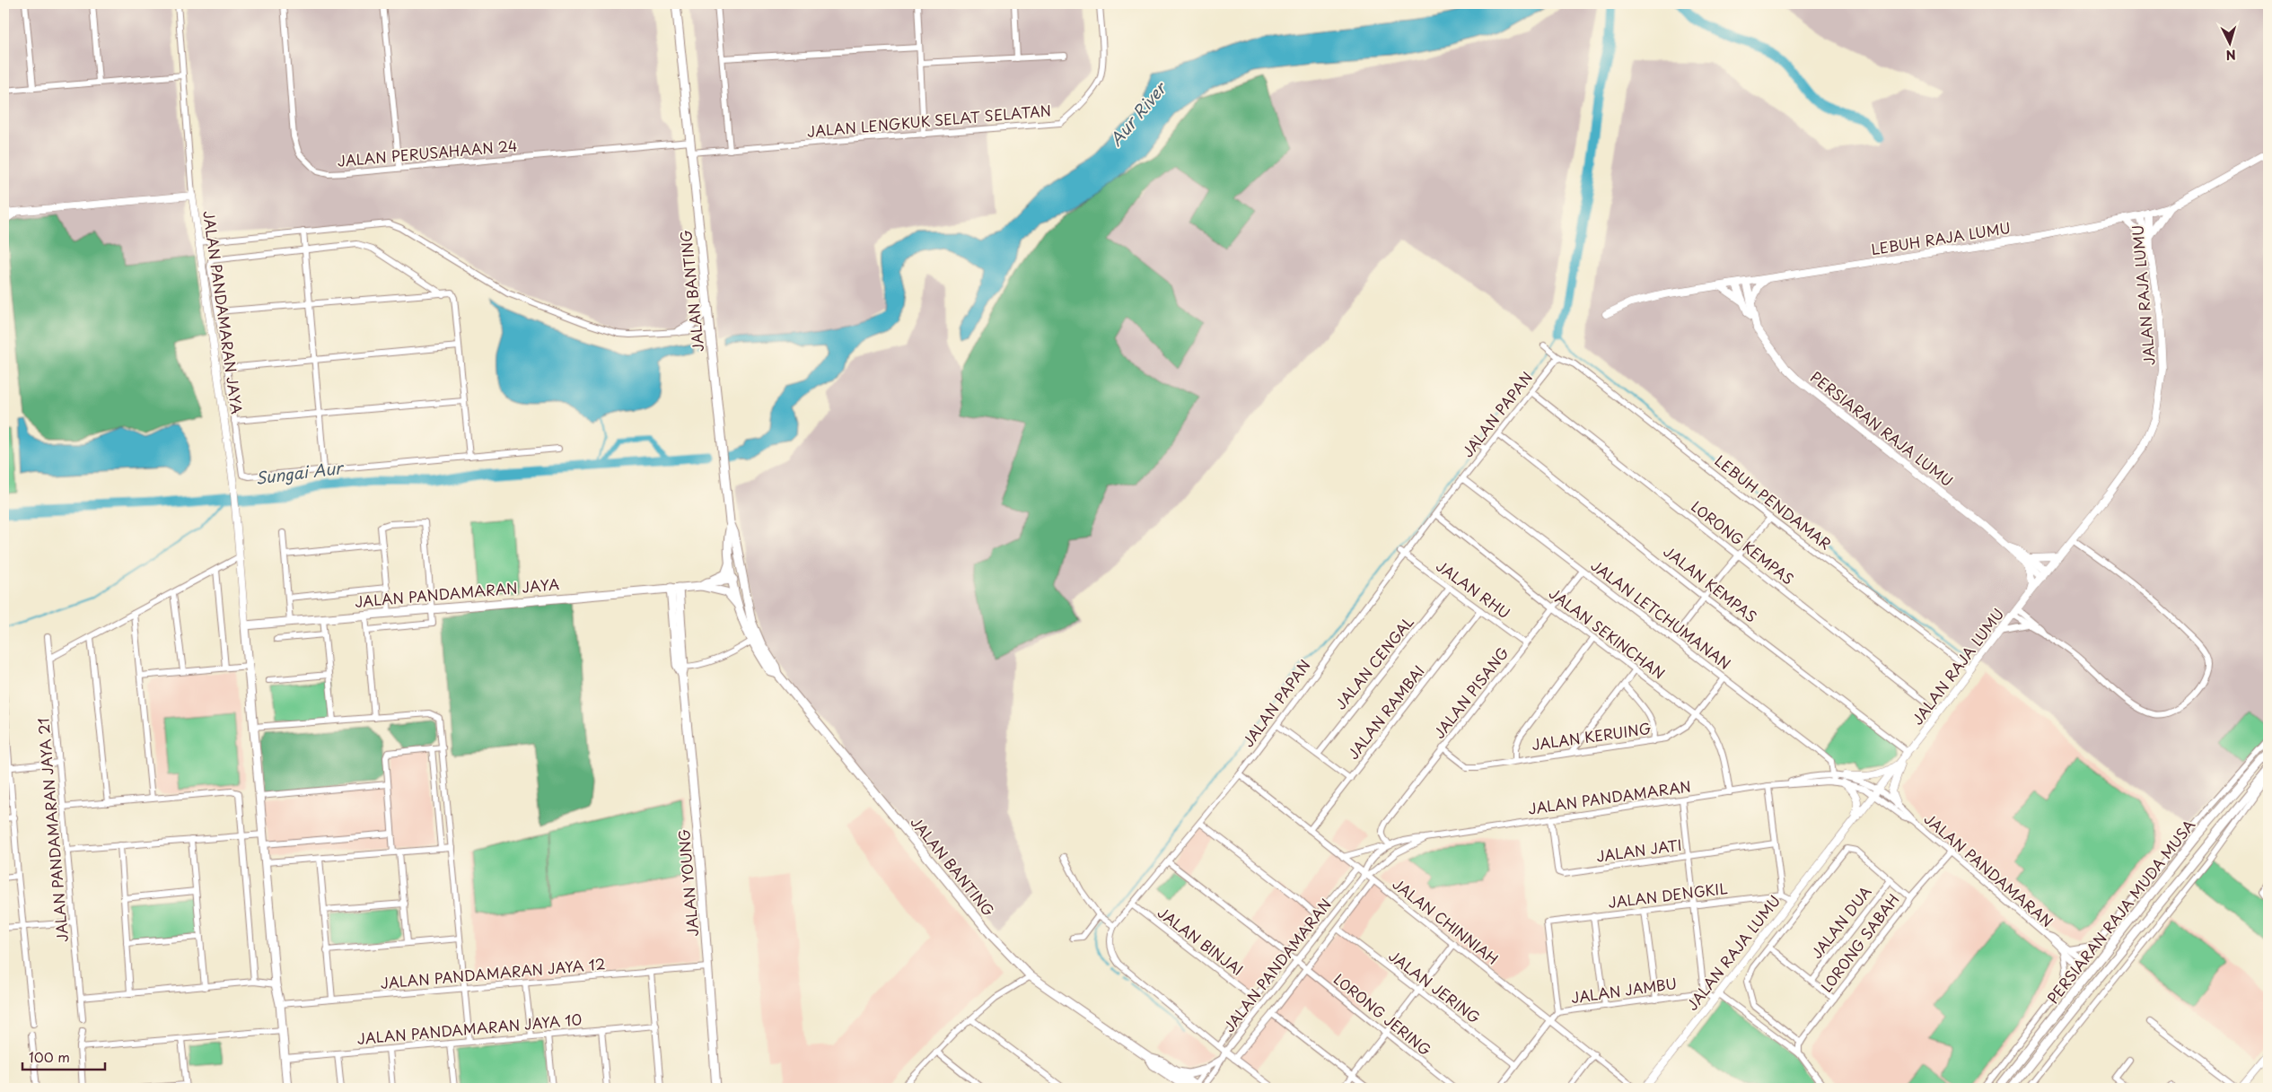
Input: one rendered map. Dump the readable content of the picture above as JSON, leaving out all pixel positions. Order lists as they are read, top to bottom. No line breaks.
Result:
{"streets":{"main road":["JALAN BANTING","JALAN PANDAMARAN JAYA","JALAN YOUNG","PERSIARAN RAJA MUDA MUSA"],"street":["JALAN LENGKUK SELAT SELATAN","JALAN PERUSAHAAN 24","LEBUH RAJA LUMU","JALAN RAJA LUMU","JALAN PAPAN","PERSIARAN RAJA LUMU","LEBUH PENDAMAR","LORONG KEMPAS","JALAN KEMPAS","JALAN RHU","JALAN LETCHUMANAN","JALAN SEKINCHAN","JALAN CENGAL","JALAN PISANG","JALAN RAMBAI","JALAN KERUING","JALAN PANDAMARAN","JALAN PANDAMARAN JAYA 21","JALAN JATI","JALAN DENGKIL","JALAN CHINNIAH","JALAN DUA","JALAN BINJAI","LORONG SABAH","JALAN PANDAMARAN JAYA 12","JALAN JERING","JALAN JAMBU","LORONG JERING","JALAN PANDAMARAN JAYA 10"]},"crossings":[["JALAN LENGKUK SELAT SELATAN","JALAN BANTING"],["JALAN PERUSAHAAN 24","JALAN BANTING"],["LEBUH RAJA LUMU","JALAN RAJA LUMU"],["JALAN BANTING","JALAN PANDAMARAN"],["JALAN RAJA LUMU","PERSIARAN RAJA LUMU"],["JALAN RAJA LUMU","LEBUH PENDAMAR"],["JALAN RAJA LUMU","LORONG KEMPAS"],["JALAN RAJA LUMU","JALAN KEMPAS"],["JALAN RAJA LUMU","JALAN PANDAMARAN"],["JALAN PANDAMARAN JAYA","JALAN YOUNG"],["JALAN PANDAMARAN JAYA","JALAN PANDAMARAN JAYA 12"],["JALAN PANDAMARAN JAYA","JALAN PANDAMARAN JAYA 10"],["JALAN PAPAN","LEBUH PENDAMAR"],["JALAN PAPAN","LORONG KEMPAS"],["JALAN PAPAN","JALAN KEMPAS"],["JALAN PAPAN","JALAN RHU"],["JALAN PAPAN","JALAN LETCHUMANAN"],["JALAN PAPAN","JALAN SEKINCHAN"],["JALAN PAPAN","JALAN CHINNIAH"],["JALAN PAPAN","JALAN BINJAI"],["JALAN PAPAN","LORONG JERING"],["JALAN RHU","JALAN CENGAL"],["JALAN RHU","JALAN PISANG"],["JALAN RHU","JALAN RAMBAI"],["JALAN LETCHUMANAN","JALAN PISANG"],["JALAN LETCHUMANAN","JALAN KERUING"],["JALAN LETCHUMANAN","JALAN PANDAMARAN"],["JALAN SEKINCHAN","JALAN PISANG"],["JALAN SEKINCHAN","JALAN KERUING"],["JALAN SEKINCHAN","JALAN PANDAMARAN"],["JALAN PISANG","JALAN KERUING"],["JALAN PISANG","JALAN PANDAMARAN"],["JALAN RAMBAI","JALAN CHINNIAH"],["JALAN PANDAMARAN","JALAN JATI"],["JALAN PANDAMARAN","JALAN CHINNIAH"],["JALAN PANDAMARAN","LORONG SABAH"],["JALAN PANDAMARAN","LORONG JERING"],["JALAN YOUNG","JALAN PANDAMARAN JAYA 12"],["JALAN DENGKIL","JALAN JAMBU"],["JALAN CHINNIAH","JALAN JAMBU"],["JALAN JERING","JALAN JAMBU"]],"water":["Aur River","Sungai Aur"],"scale_bar":"100 m","north":"bottom"}
